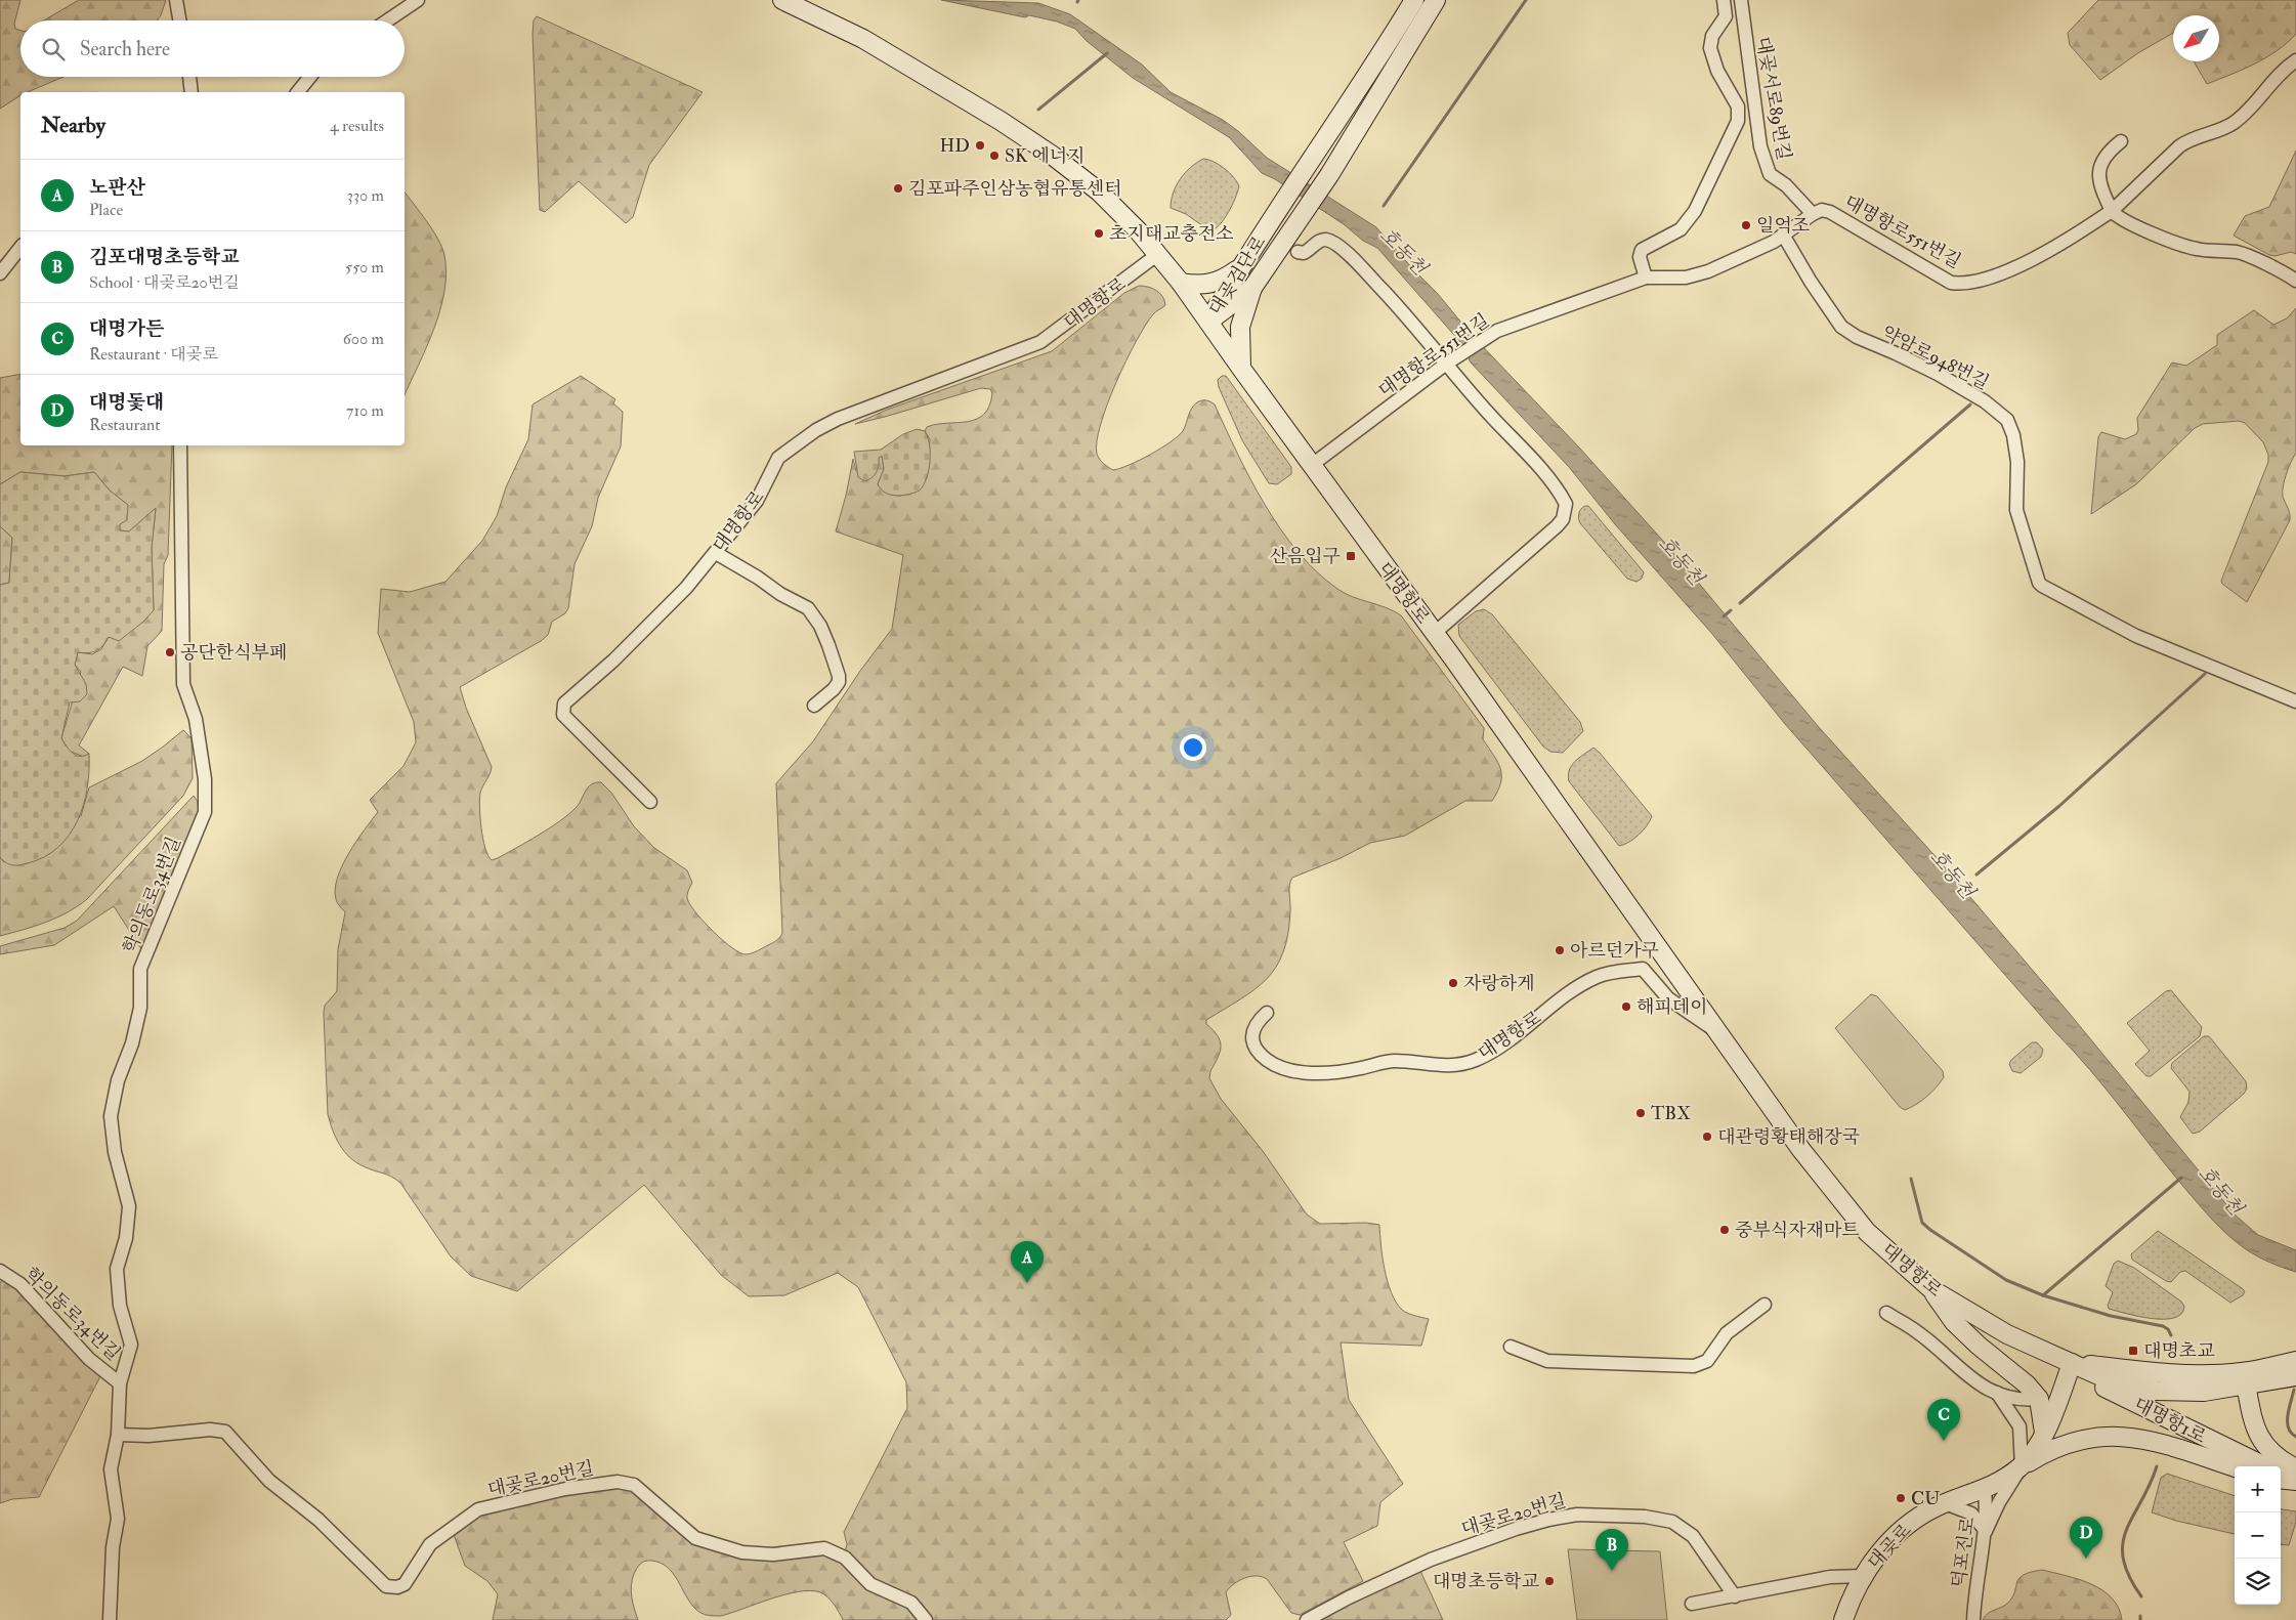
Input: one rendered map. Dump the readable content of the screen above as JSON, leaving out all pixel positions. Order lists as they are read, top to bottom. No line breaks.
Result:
{"streets":{"main road":["대곶검단로","대명항로","대명항1로","대곶로"],"street":["대곶서로89번길","대명항로551번길","약암로948번길","학의동로34번길","대곶로20번길","덕포진로"]},"crossings":[["대곶서로89번길","대명항로551번길"],["대명항로551번길","대명항로"],["대명항로551번길","약암로948번길"],["대곶검단로","대명항로"],["대명항로","대명항1로"],["대명항로","대곶로"],["학의동로34번길","대곶로20번길"],["대명항1로","대곶로"],["대곶로","덕포진로"]],"water":["호동천"],"places":{"other":["HD","SK 에너지","김포파주인삼농협유통센터","일억조","초지대교충전소","공단한식부페","아르던가구","자랑하게","해피데이","TBX","대관령황태해장국","중부식자재마트","CU","대명초등학교"],"transit":["산음입구","대명초교"]},"north":"bottom left","page":{"search":"Search here","heading":["Nearby","4 results"],"list":[{"mark":"A","name":"노판산","note":"Place","value":"330 m"},{"mark":"B","name":"김포대명초등학교","note":"School · 대곶로20번길","value":"550 m"},{"mark":"C","name":"대명가든","note":"Restaurant · 대곶로","value":"600 m"},{"mark":"D","name":"대명돛대","note":"Restaurant","value":"710 m"}],"pins":["A","C","D","B"],"map_buttons":["+","−"]}}
